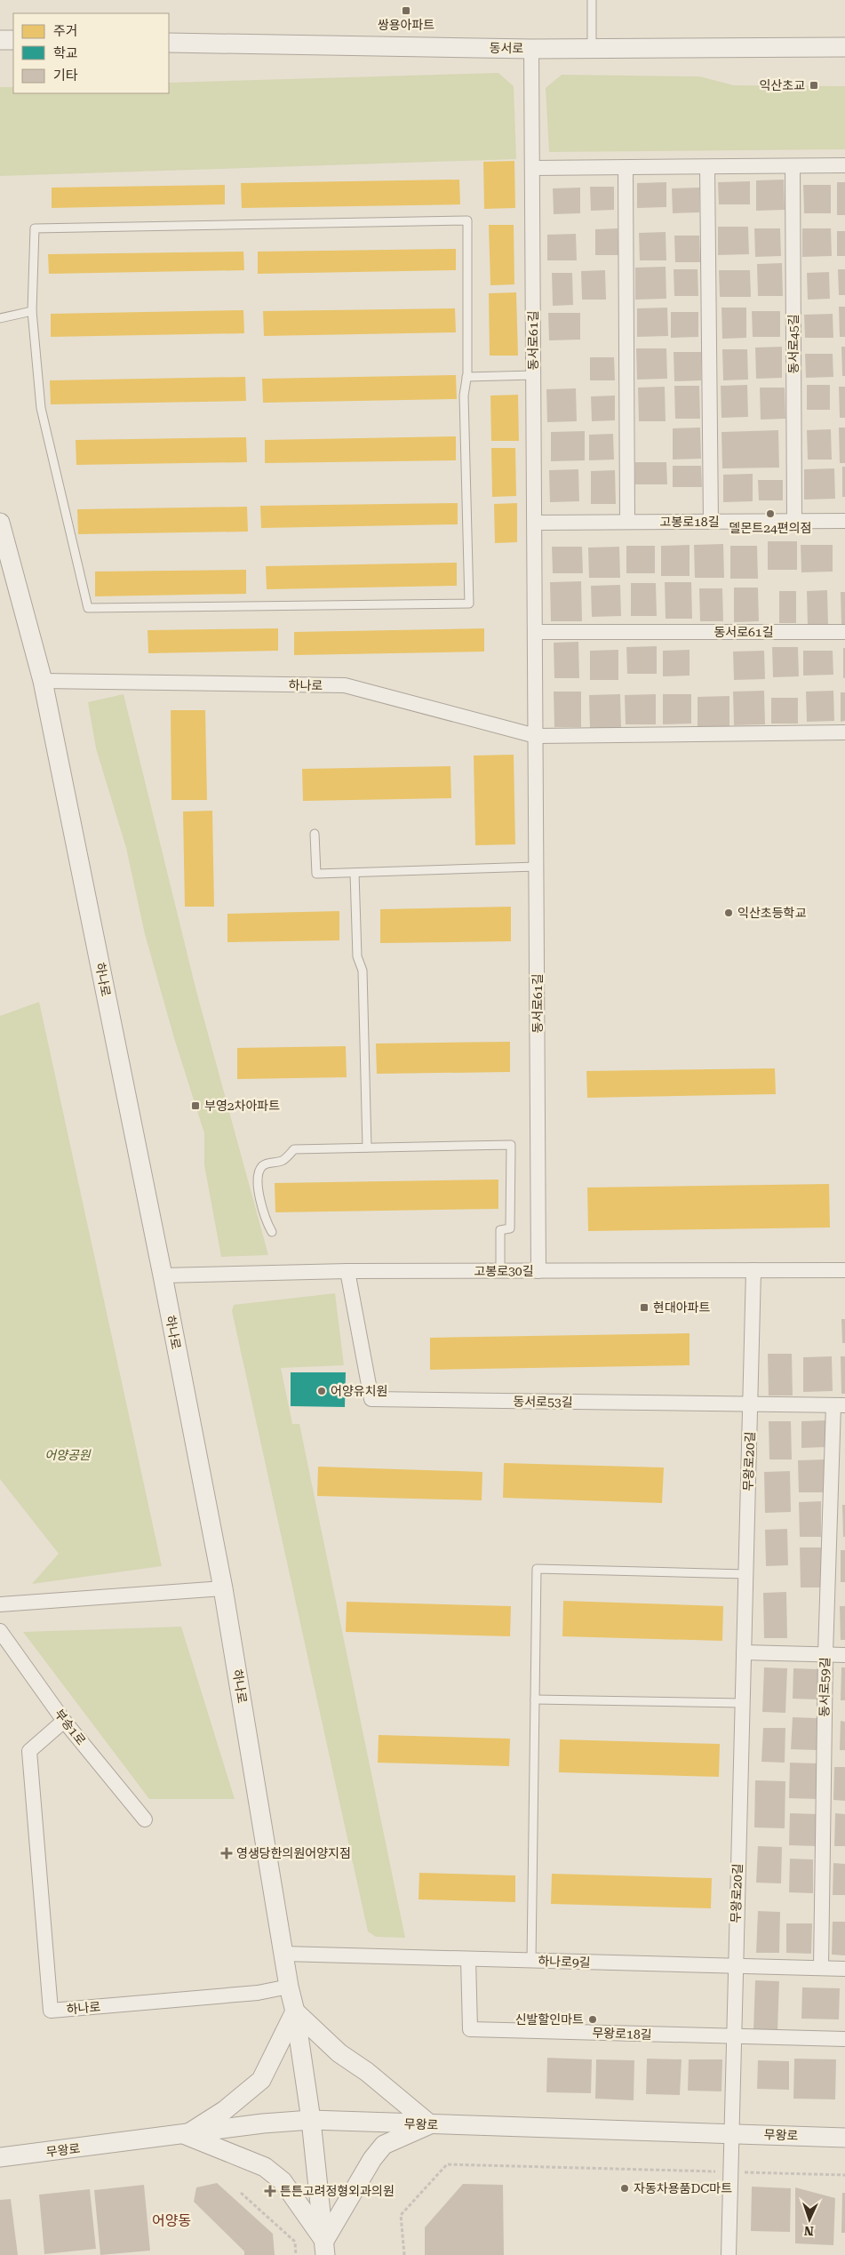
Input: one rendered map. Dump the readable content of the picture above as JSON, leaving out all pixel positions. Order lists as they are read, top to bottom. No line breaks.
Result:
{"streets":{"street":["동서로","동서로61길","동서로45길","고봉로18길","하나로","고봉로30길","동서로53길","무왕로20길","동서로59길","부송1로","하나로9길","무왕로18길","무왕로"]},"crossings":[["동서로","동서로61길"],["동서로61길","고봉로18길"],["동서로61길","하나로"],["동서로61길","고봉로30길"],["동서로45길","고봉로18길"],["하나로","고봉로30길"],["하나로","부송1로"],["하나로","하나로9길"],["하나로","무왕로"],["고봉로30길","동서로53길"],["고봉로30길","무왕로20길"],["동서로53길","무왕로20길"],["동서로53길","동서로59길"],["무왕로20길","하나로9길"],["무왕로20길","무왕로18길"],["무왕로20길","무왕로"],["동서로59길","하나로9길"],["하나로9길","무왕로18길"]],"districts":["어양동"],"parks":["어양공원"],"places":{"transit":["쌍용아파트","익산초교","부영2차아파트","현대아파트"],"other":["델몬트24편의점","익산초등학교","어양유치원","신발할인마트","자동차용품DC마트"],"health":["영생당한의원어양지점","튼튼고려정형외과의원"]},"legend":["주거","학교","기타"],"north":"bottom"}
